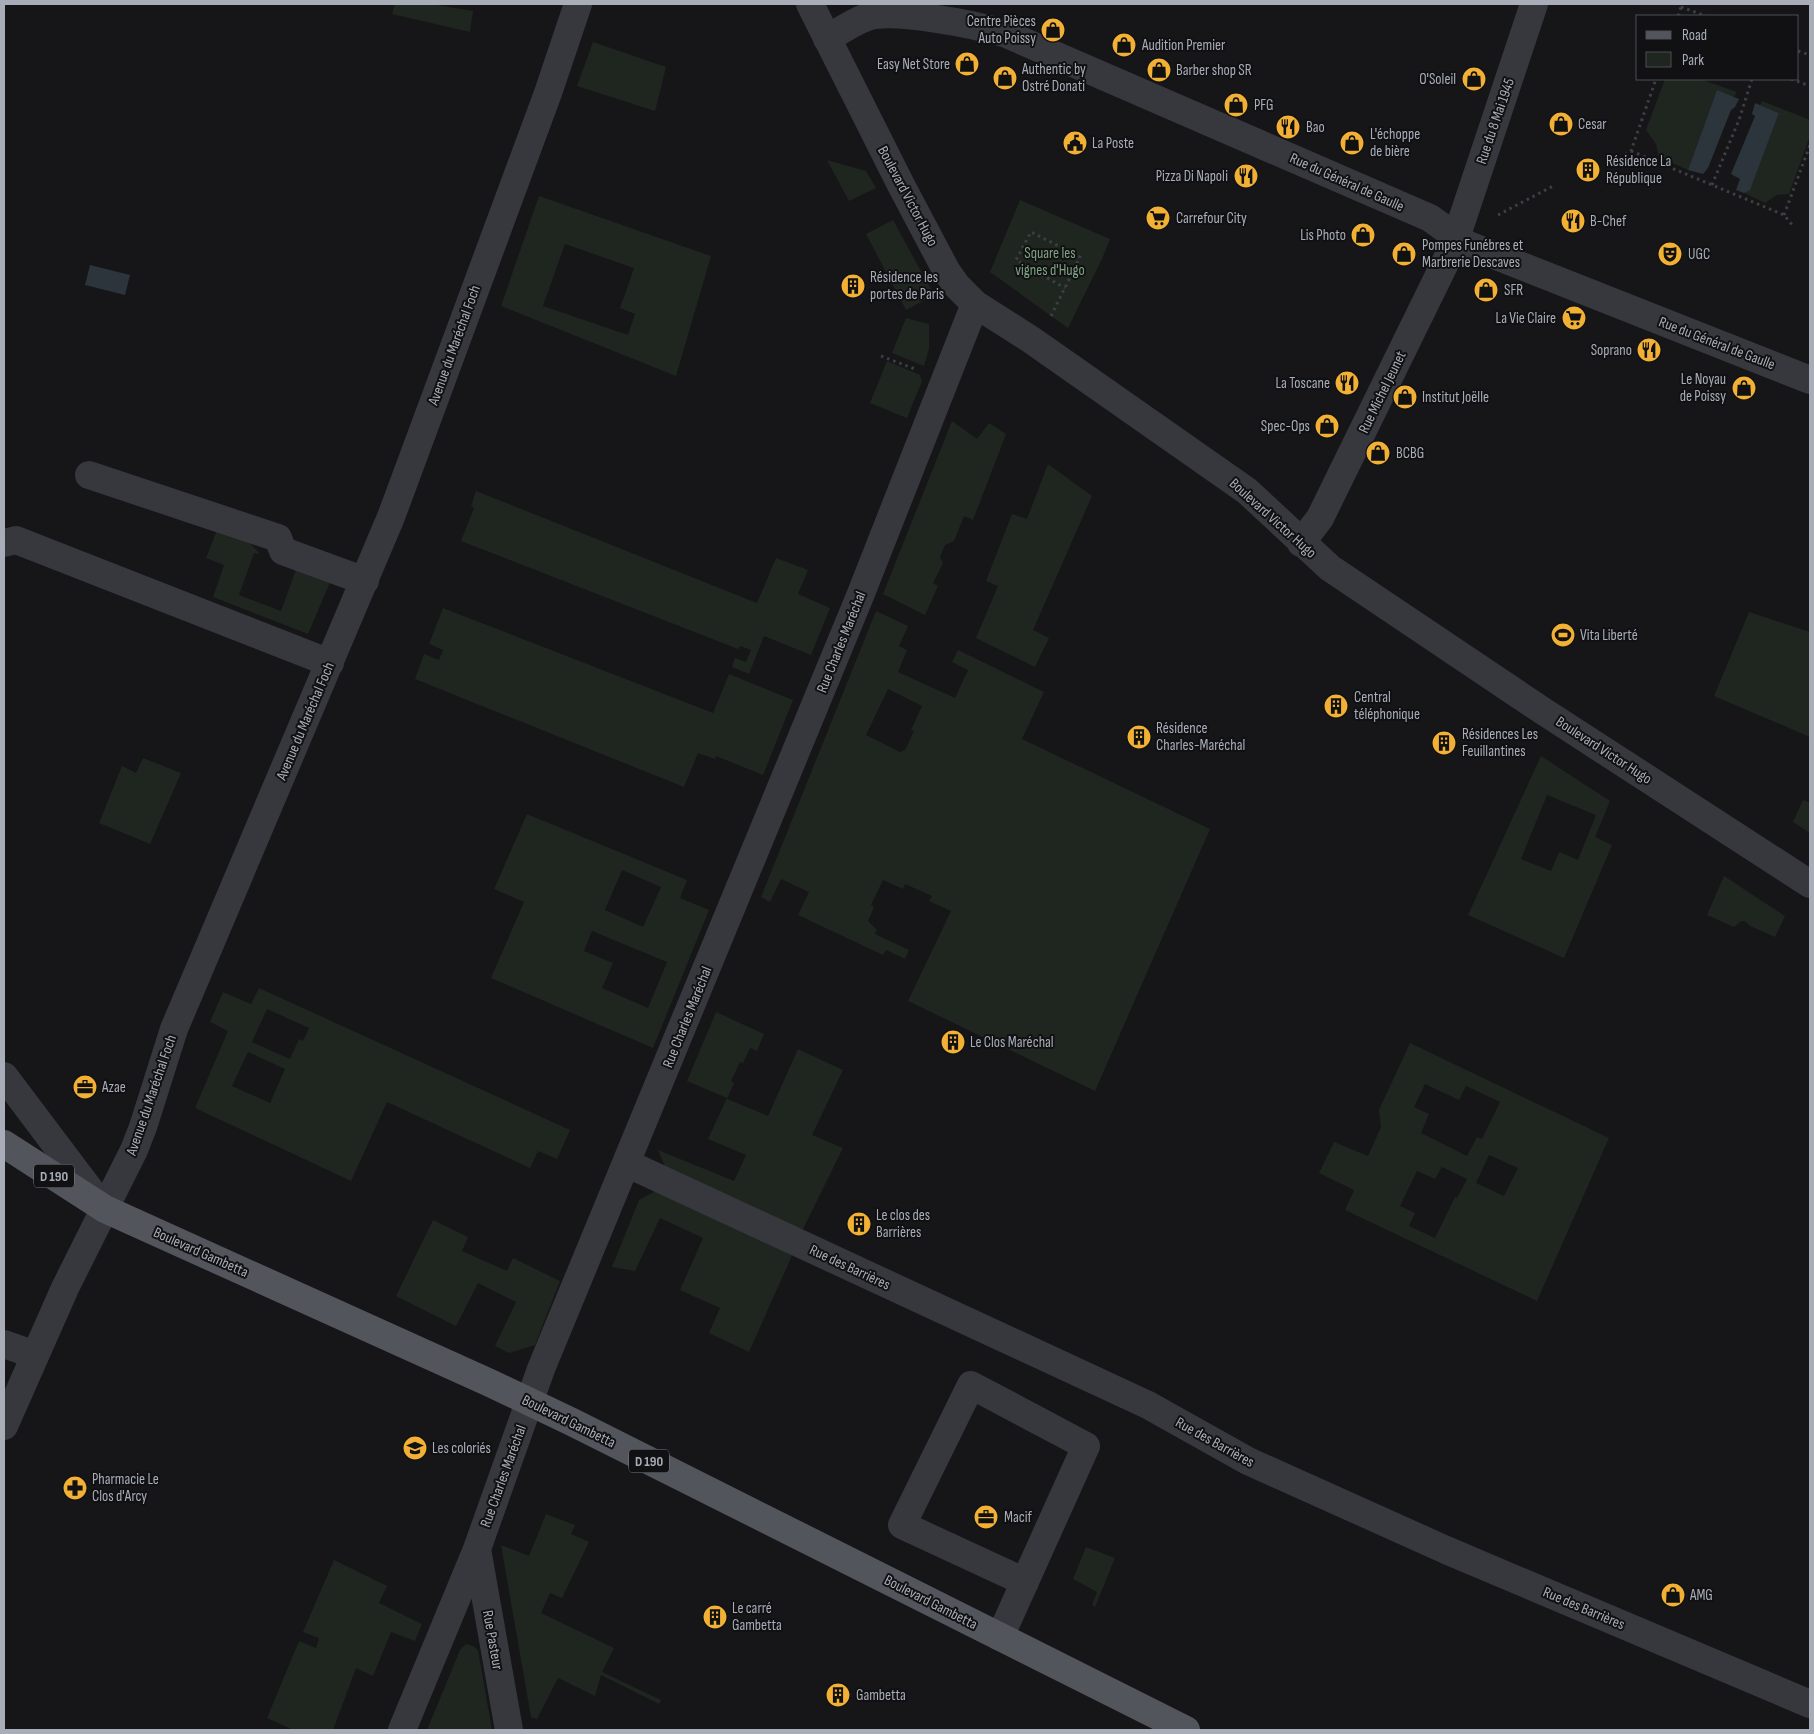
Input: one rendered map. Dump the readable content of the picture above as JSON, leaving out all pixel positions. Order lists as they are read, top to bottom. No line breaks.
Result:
{"streets":{"main road":["D 190","Boulevard Gambetta"],"street":["Rue du 8 Mai 1945","Rue du Général de Gaulle","Boulevard Victor Hugo","Avenue du Maréchal Foch","Rue Michel Jeunet","Rue Charles Maréchal","Rue des Barrières","Rue Pasteur"]},"crossings":[["Rue du 8 Mai 1945","Rue du Général de Gaulle"],["Rue du 8 Mai 1945","Rue Michel Jeunet"],["Rue du Général de Gaulle","Boulevard Victor Hugo"],["Rue du Général de Gaulle","Rue Michel Jeunet"],["Boulevard Victor Hugo","Rue Michel Jeunet"],["Boulevard Victor Hugo","Rue Charles Maréchal"],["Avenue du Maréchal Foch","D 190"],["Avenue du Maréchal Foch","Boulevard Gambetta"],["Rue Charles Maréchal","Boulevard Gambetta"],["Rue Charles Maréchal","Rue des Barrières"],["Rue Charles Maréchal","Rue Pasteur"],["D 190","Boulevard Gambetta"]],"parks":["Square les vignes d'Hugo"],"places":{"shop":["Centre Pièces Auto Poissy","Audition Premier","Easy Net Store","Barber shop SR","Authentic by Ostré Donati","O'Soleil","PFG","Cesar","L'échoppe de bière","Lis Photo","Pompes Funébres et Marbrerie Descaves","SFR","Le Noyau de Poissy","Institut Joëlle","Spec-Ops","BCBG","AMG"],"restaurant":["Bao","Pizza Di Napoli","B-Chef","Soprano","La Toscane"],"public building":["La Poste"],"building":["Résidence La République","Résidence les portes de Paris","Central téléphonique","Résidence Charles-Maréchal","Résidences Les Feuillantines","Le Clos Maréchal","Le clos des Barrières","Le carré Gambetta","Gambetta"],"supermarket":["Carrefour City","La Vie Claire"],"theatre":["UGC"],"sports":["Vita Liberté"],"office":["Azae","Macif"],"school or university":["Les coloriés"],"pharmacy":["Pharmacie Le Clos d'Arcy"]},"legend":["Road","Park"]}
